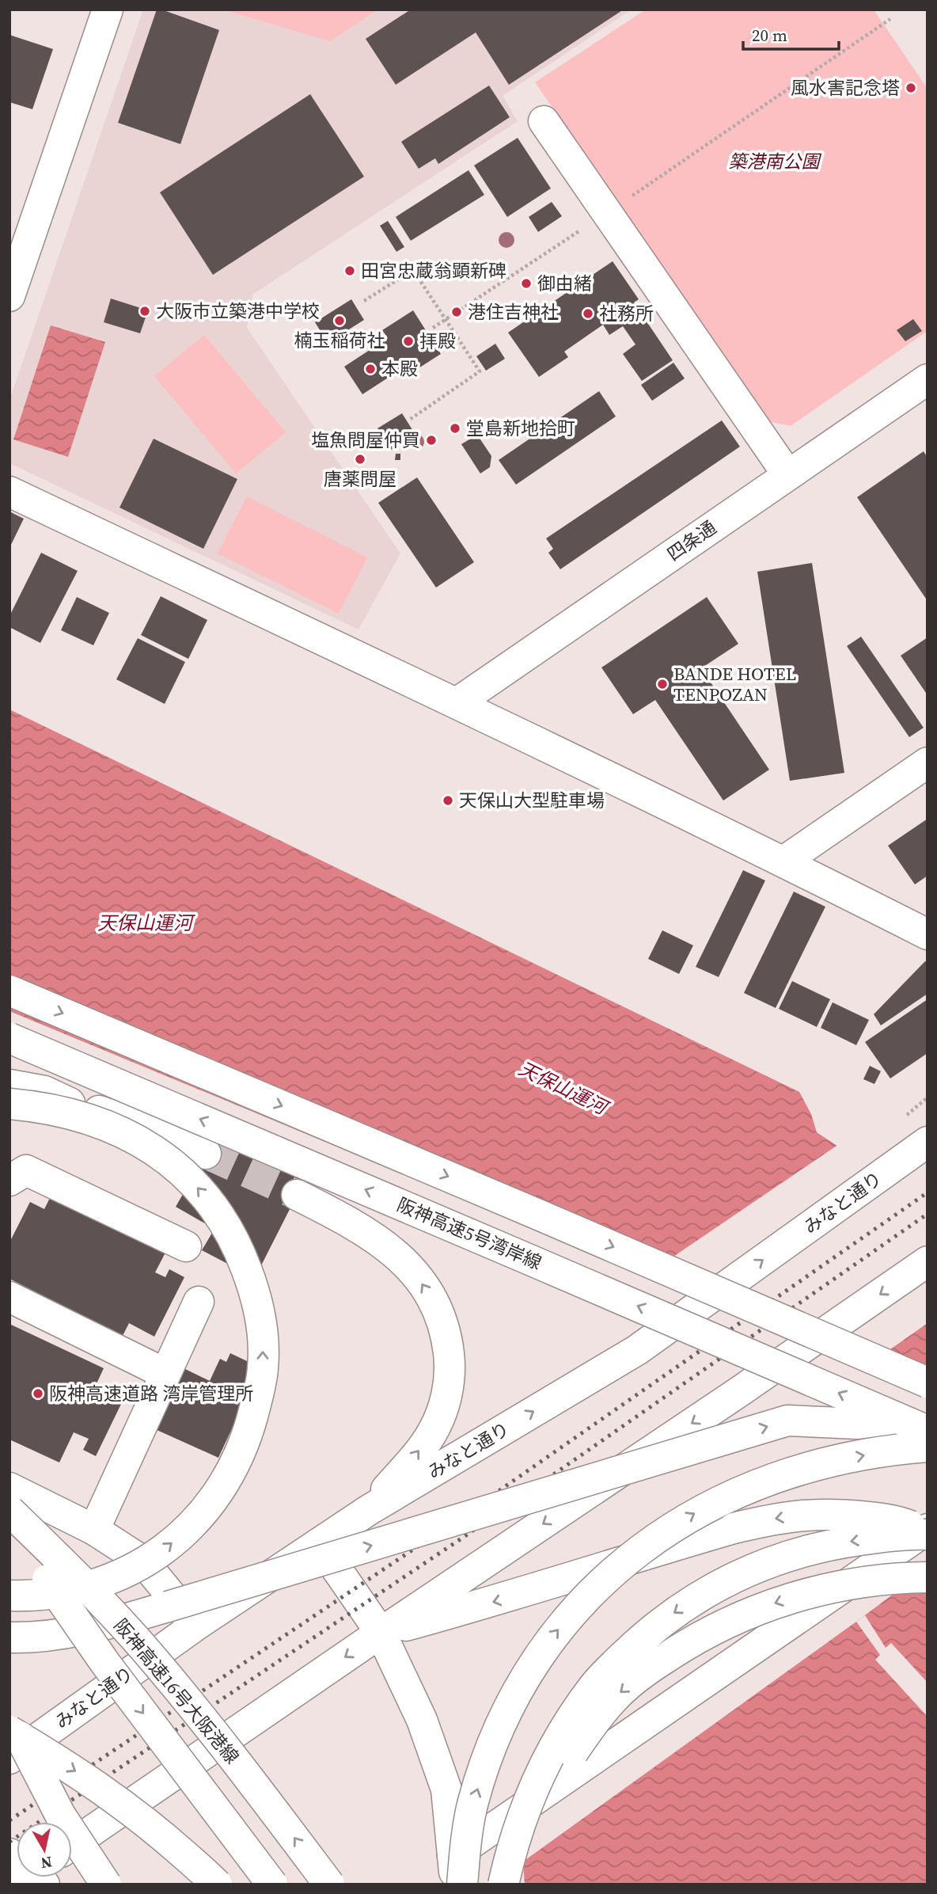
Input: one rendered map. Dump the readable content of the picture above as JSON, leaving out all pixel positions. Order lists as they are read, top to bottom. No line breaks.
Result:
{"streets":{"main road":["四条通","みなと通り","阪神高速5号湾岸線","阪神高速16号大阪港線"]},"water":["天保山運河"],"parks":["築港南公園"],"places":["風水害記念塔","田宮忠蔵翁顕新碑","御由緒","大阪市立築港中学校","港住吉神社","社務所","楠玉稲荷社","拝殿","本殿","堂島新地拾町","塩魚問屋仲買","唐薬問屋","BANDE HOTEL TENPOZAN","天保山大型駐車場","阪神高速道路 湾岸管理所"],"scale_bar":"20 m","north":"bottom"}
